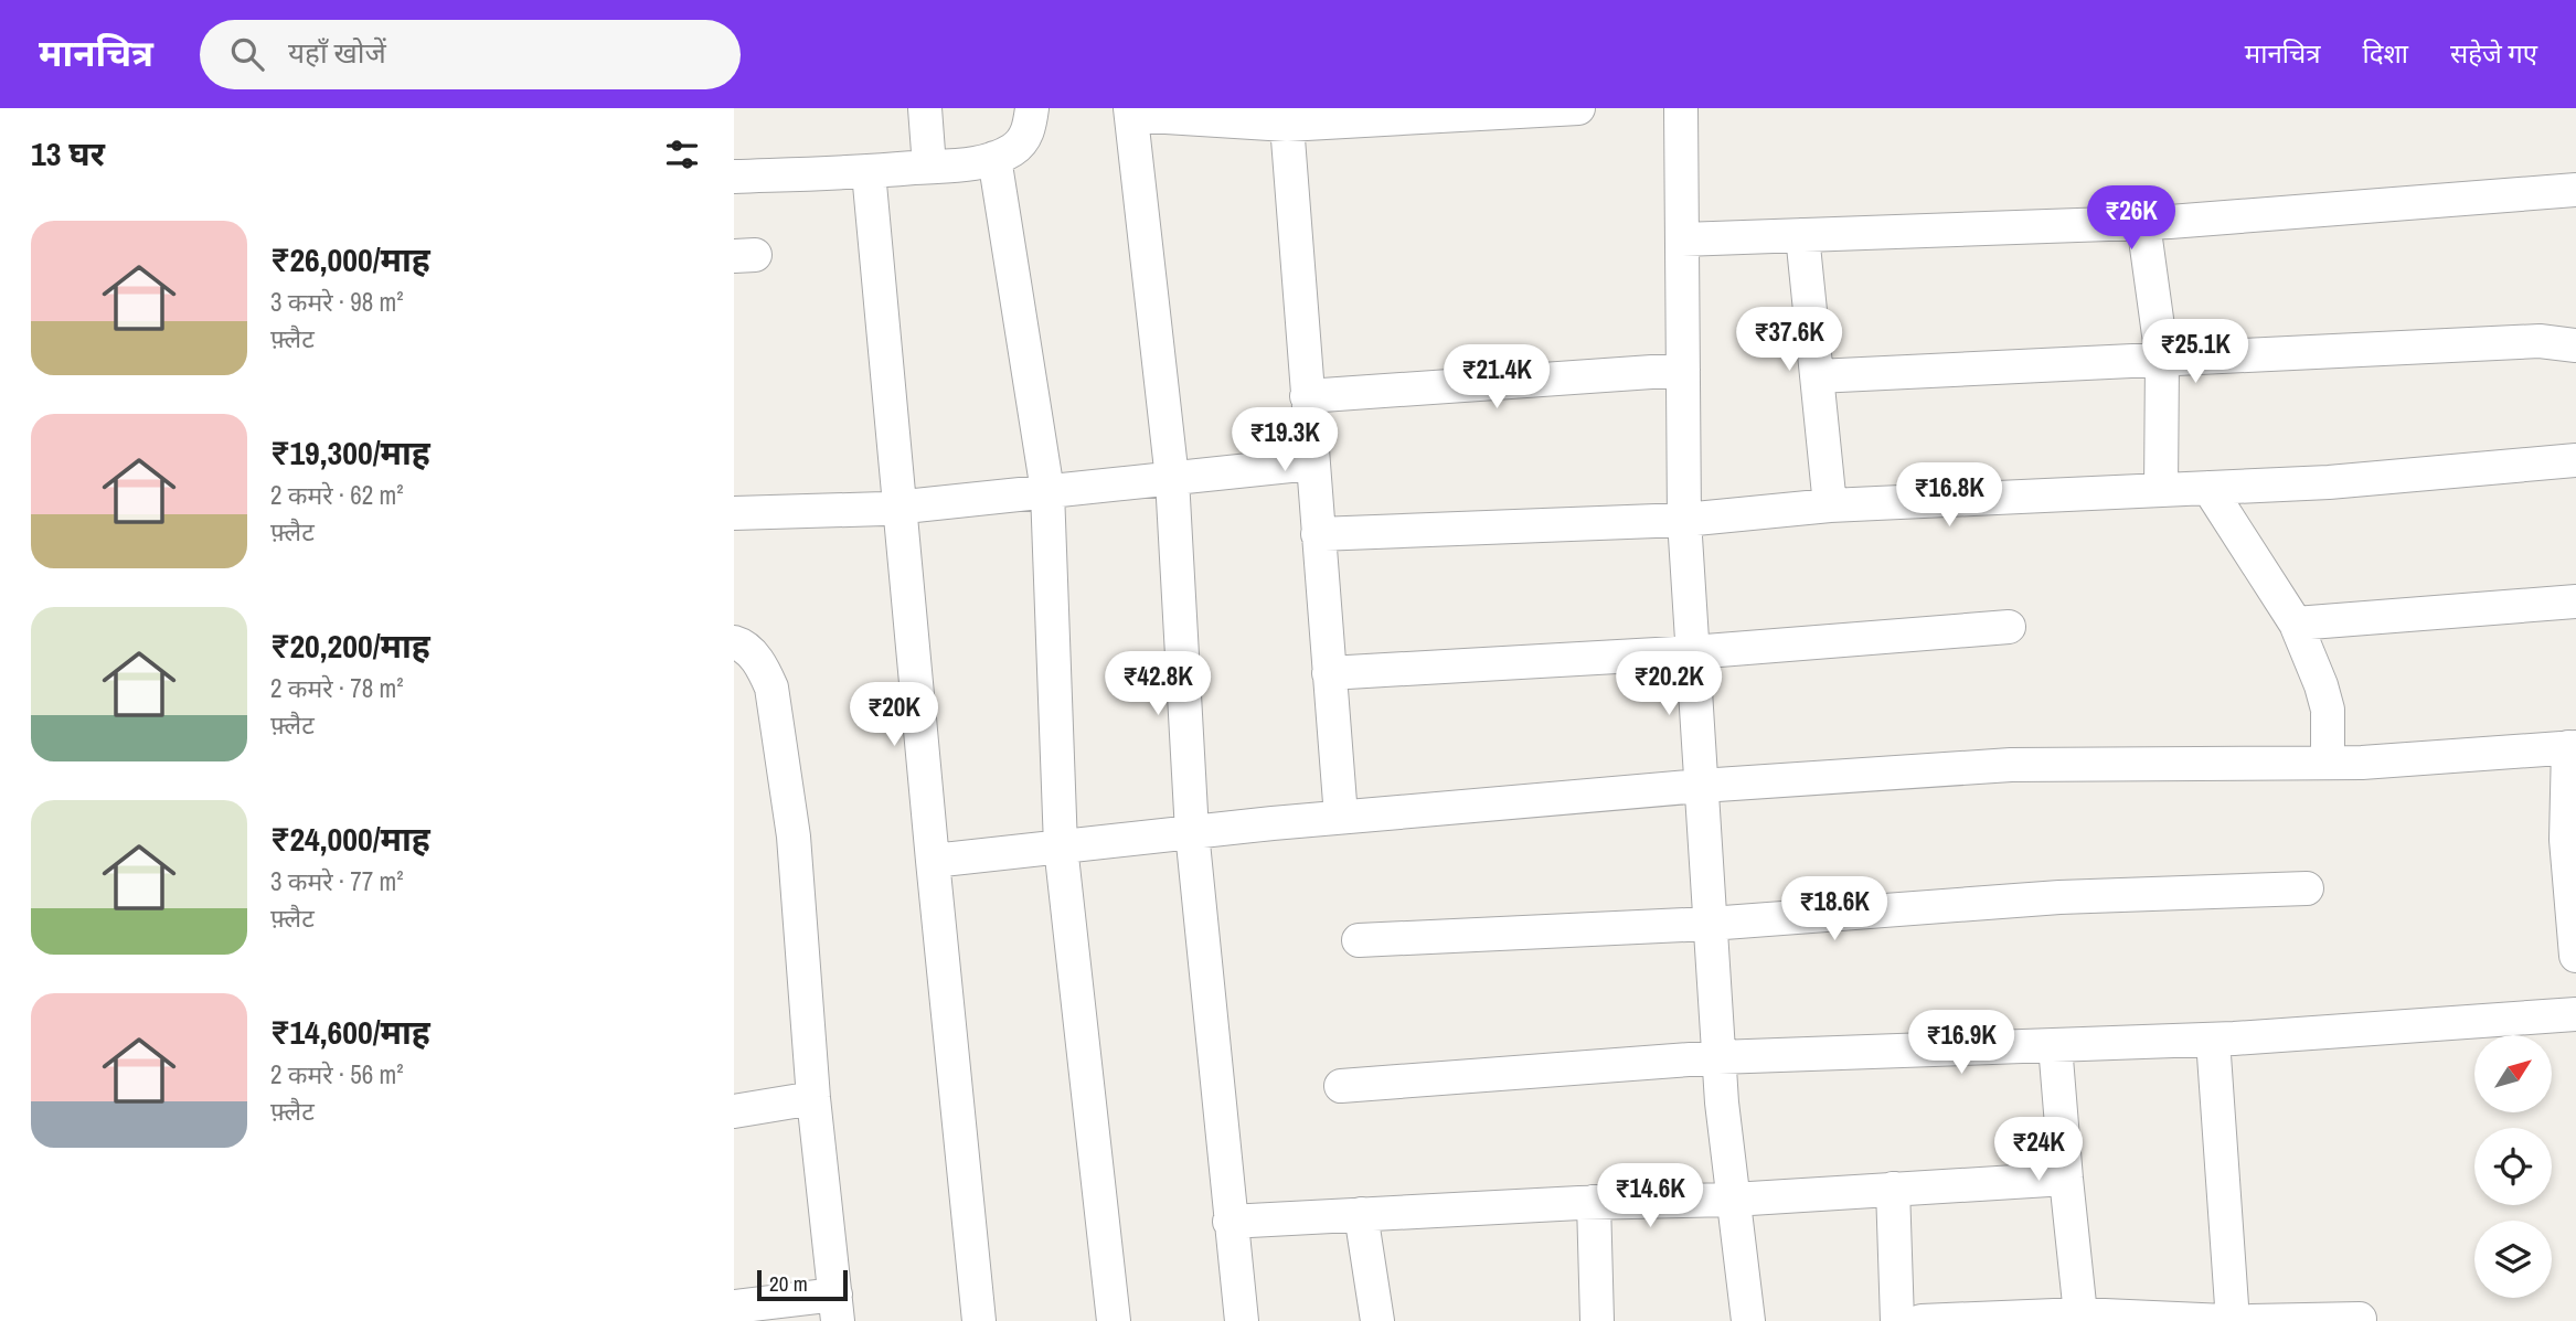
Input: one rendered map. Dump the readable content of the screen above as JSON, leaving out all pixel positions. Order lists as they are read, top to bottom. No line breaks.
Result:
{"scale_bar":"20 m","north":"top right","page":{"header":"मानचित्र","search":"यहाँ खोजें","nav":["मानचित्र","दिशा","सहेजे गए"],"heading":"13 घर","price":["₹26K","₹37.6K","₹25.1K","₹21.4K","₹19.3K","₹16.8K","₹42.8K","₹20.2K","₹20K","₹18.6K","₹16.9K","₹24K","₹14.6K"],"list":[{"name":"₹26,000/माह","note":"3 कमरे · 98 m² · फ़्लैट"},{"name":"₹19,300/माह","note":"2 कमरे · 62 m² · फ़्लैट"},{"name":"₹20,200/माह","note":"2 कमरे · 78 m² · फ़्लैट"},{"name":"₹24,000/माह","note":"3 कमरे · 77 m² · फ़्लैट"},{"name":"₹14,600/माह","note":"2 कमरे · 56 m² · फ़्लैट"}],"scale":"20 m"}}
